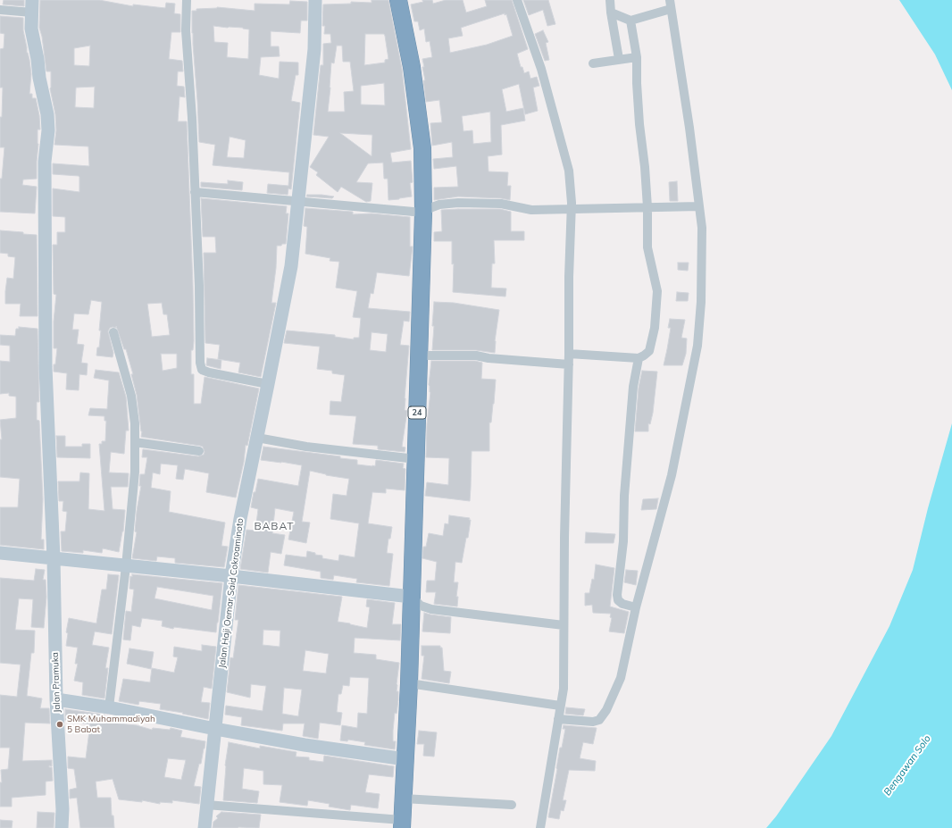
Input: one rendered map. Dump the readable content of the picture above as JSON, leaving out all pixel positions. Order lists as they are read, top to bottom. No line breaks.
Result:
{"streets":{"highway":["24"],"street":["Jalan Haji Oemar Said Cokroaminoto","Jalan Pramuka"]},"districts":["BABAT"],"water":["Bengawan Solo"],"places":["SMK Muhammadiyah 5 Babat"]}
